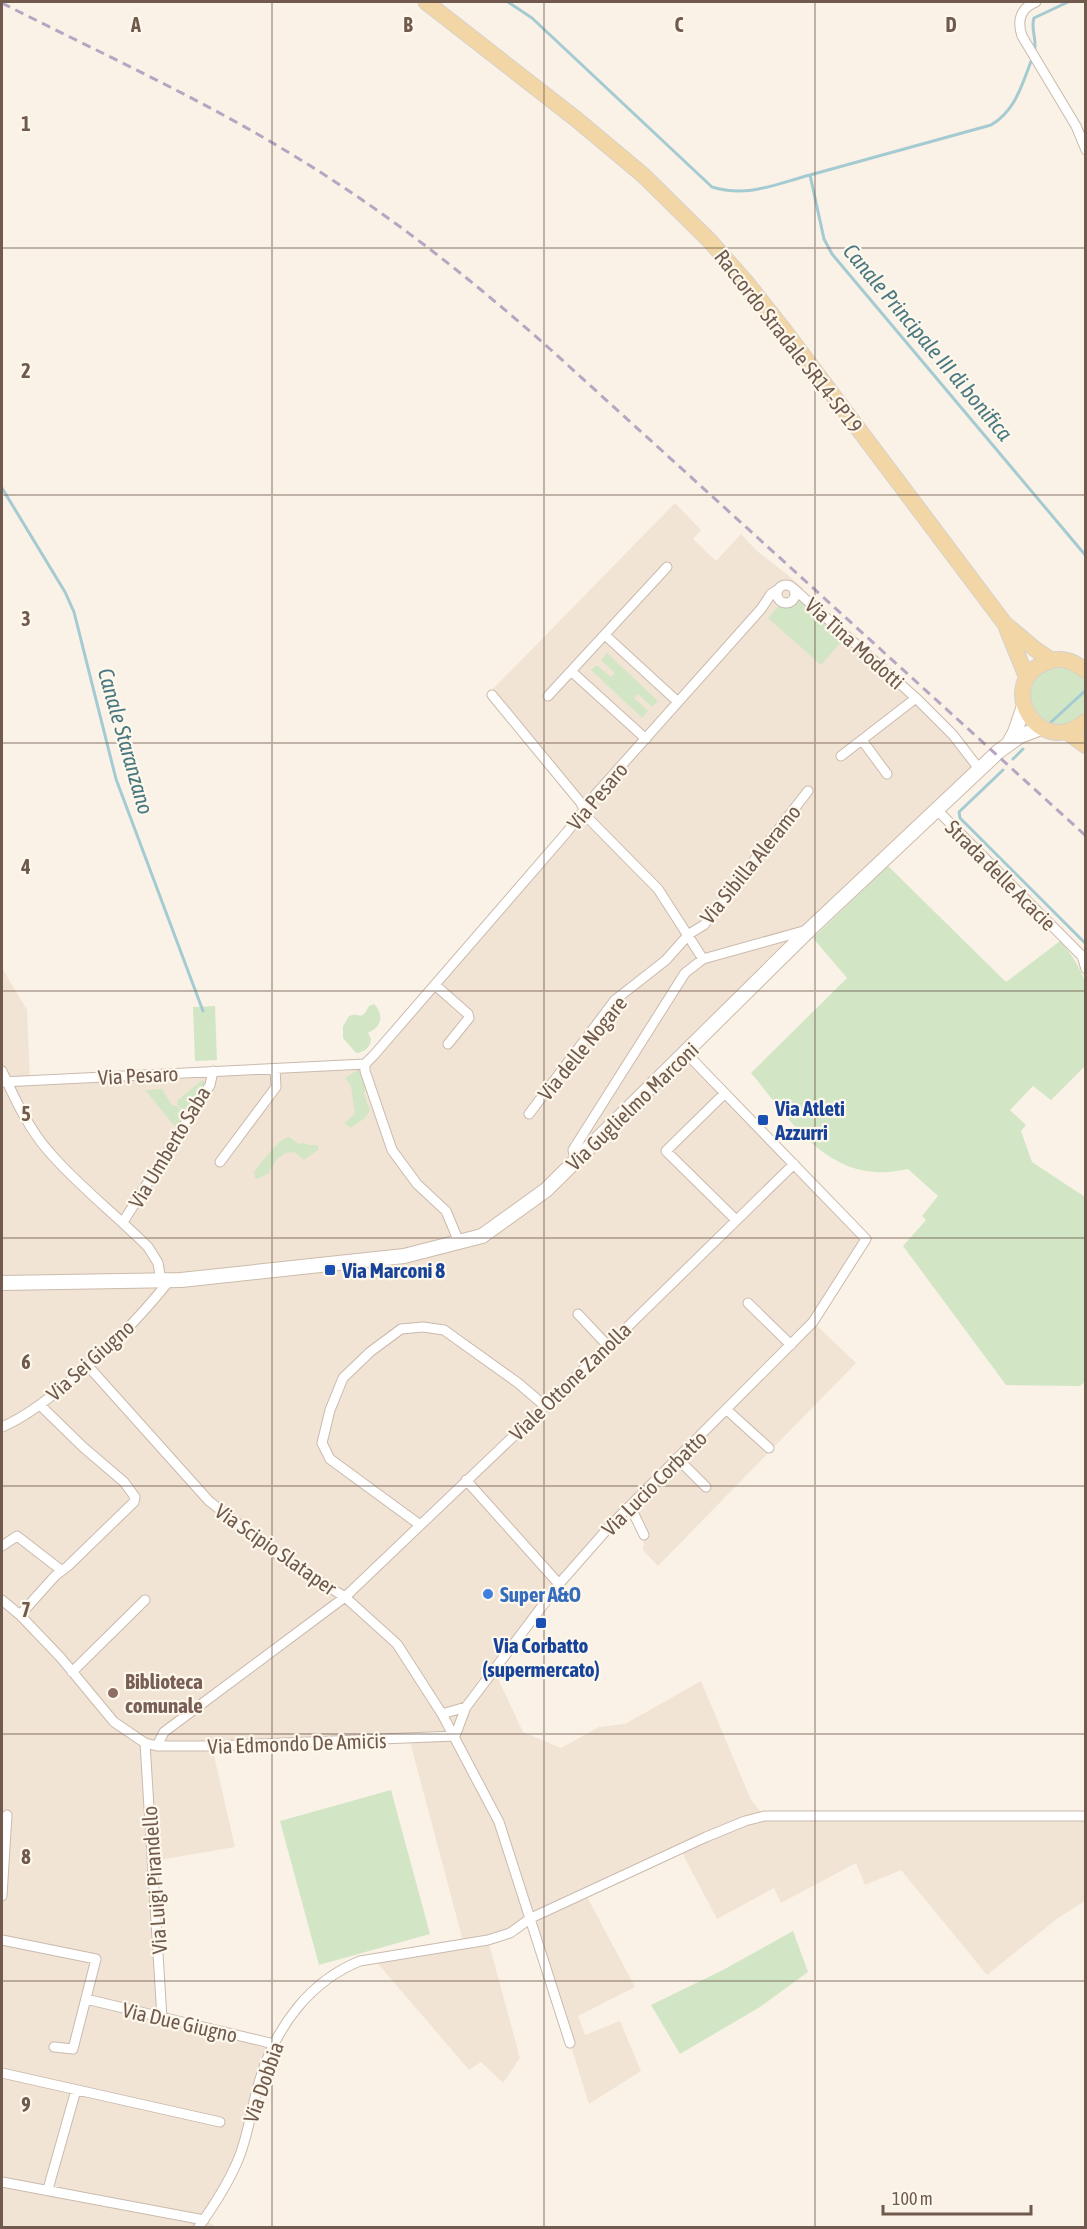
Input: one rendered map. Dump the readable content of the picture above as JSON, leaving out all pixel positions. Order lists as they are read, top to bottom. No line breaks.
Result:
{"streets":{"main road":["Raccordo Stradale SR14-SP19"],"street":["Via Tina Modotti","Via Pesaro","Via Sibilla Aleramo","Strada delle Acacie","Via delle Nogare","Via Guglielmo Marconi","Via Umberto Saba","Via Sei Giugno","Viale Ottone Zanolla","Via Lucio Corbatto","Via Scipio Slataper","Via Edmondo De Amicis","Via Luigi Pirandello","Via Due Giugno","Via Dobbia"]},"crossings":[["Raccordo Stradale SR14-SP19","Via Guglielmo Marconi"],["Via Tina Modotti","Via Pesaro"],["Via Tina Modotti","Via Guglielmo Marconi"],["Via Pesaro","Via Umberto Saba"],["Via Sibilla Aleramo","Via delle Nogare"],["Strada delle Acacie","Via Guglielmo Marconi"],["Via Guglielmo Marconi","Via Sei Giugno"],["Via Sei Giugno","Via Scipio Slataper"],["Viale Ottone Zanolla","Via Lucio Corbatto"],["Viale Ottone Zanolla","Via Scipio Slataper"],["Viale Ottone Zanolla","Via Edmondo De Amicis"],["Via Lucio Corbatto","Via Scipio Slataper"],["Via Lucio Corbatto","Via Edmondo De Amicis"],["Via Scipio Slataper","Via Edmondo De Amicis"],["Via Edmondo De Amicis","Via Luigi Pirandello"],["Via Luigi Pirandello","Via Due Giugno"],["Via Due Giugno","Via Dobbia"]],"water":["Canale Principale III di bonifica","Canale Staranzano"],"places":{"transit":["Via Atleti Azzurri","Via Marconi 8","Via Corbatto (supermercato)"],"other":["Super A&O","Biblioteca comunale"]},"scale_bar":"100 m","grid":{"columns":["A","B","C","D"],"rows":["1","2","3","4","5","6","7","8","9"]}}
